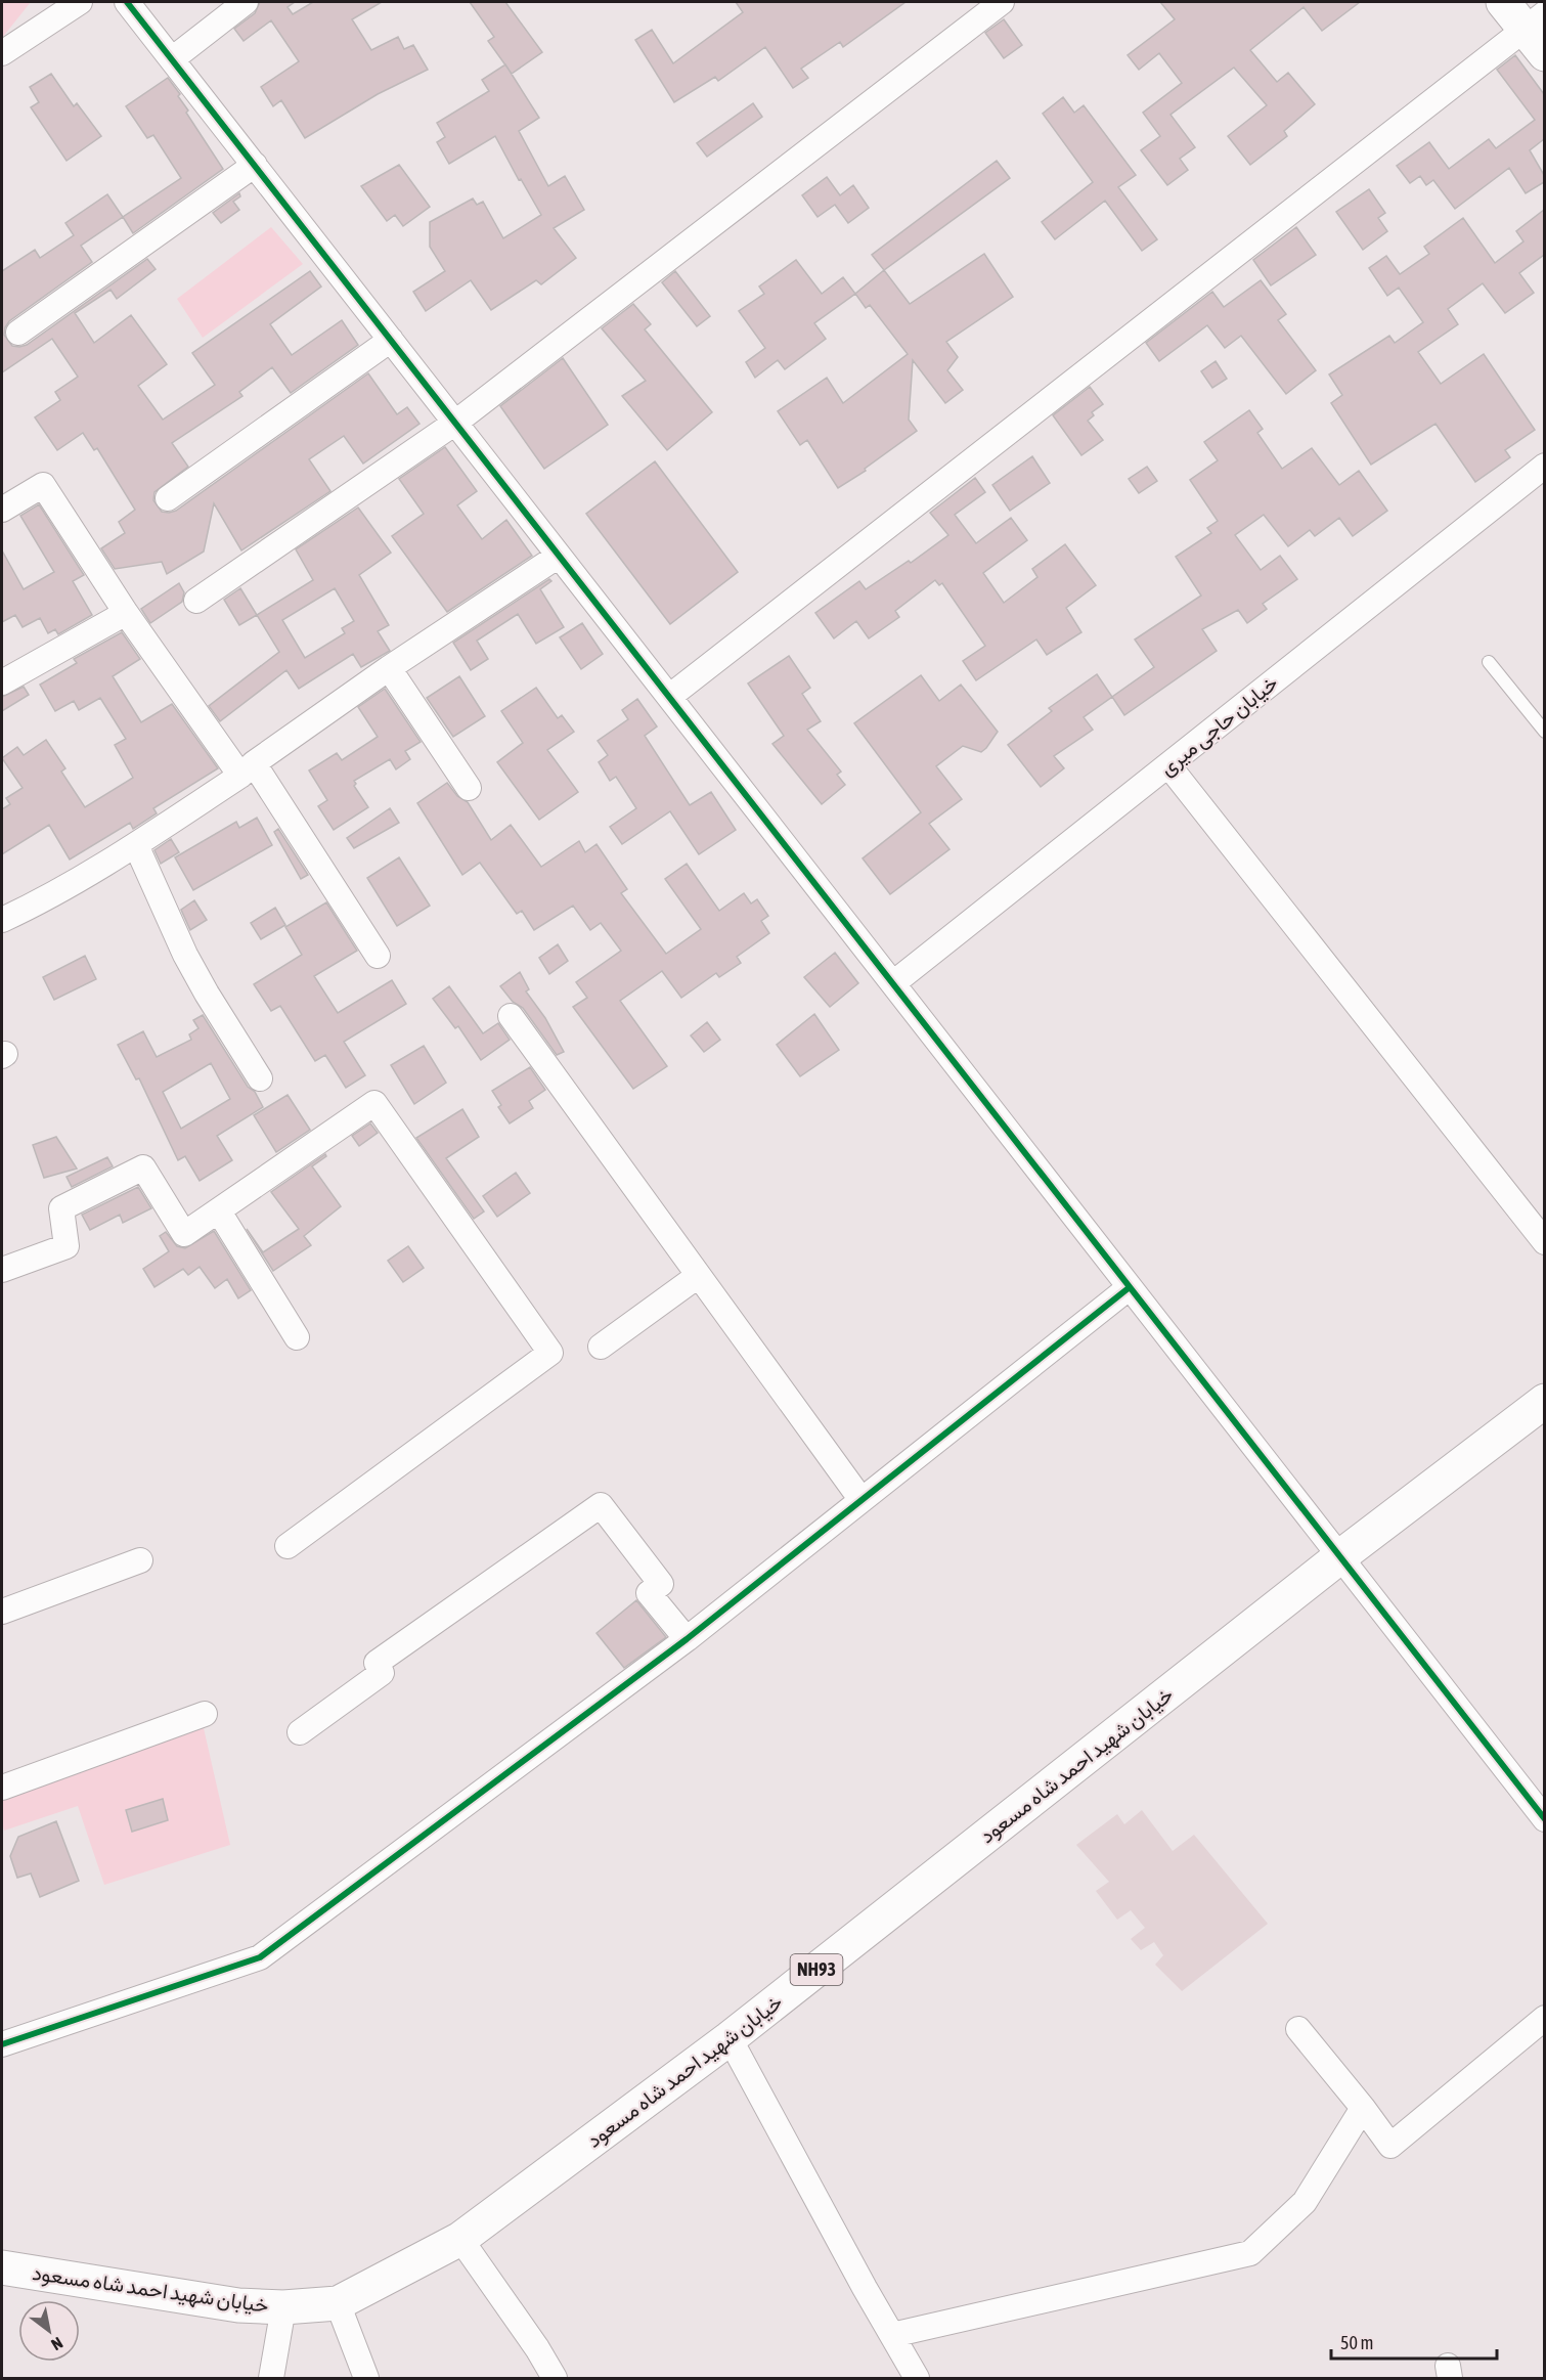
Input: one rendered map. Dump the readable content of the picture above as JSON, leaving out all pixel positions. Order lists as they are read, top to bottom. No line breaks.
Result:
{"streets":{"main road":["خیابان شهید احمد شاه مسعود","NH93"],"street":["خیابان حاجی میری"]},"scale_bar":"50 m","north":"bottom right"}
